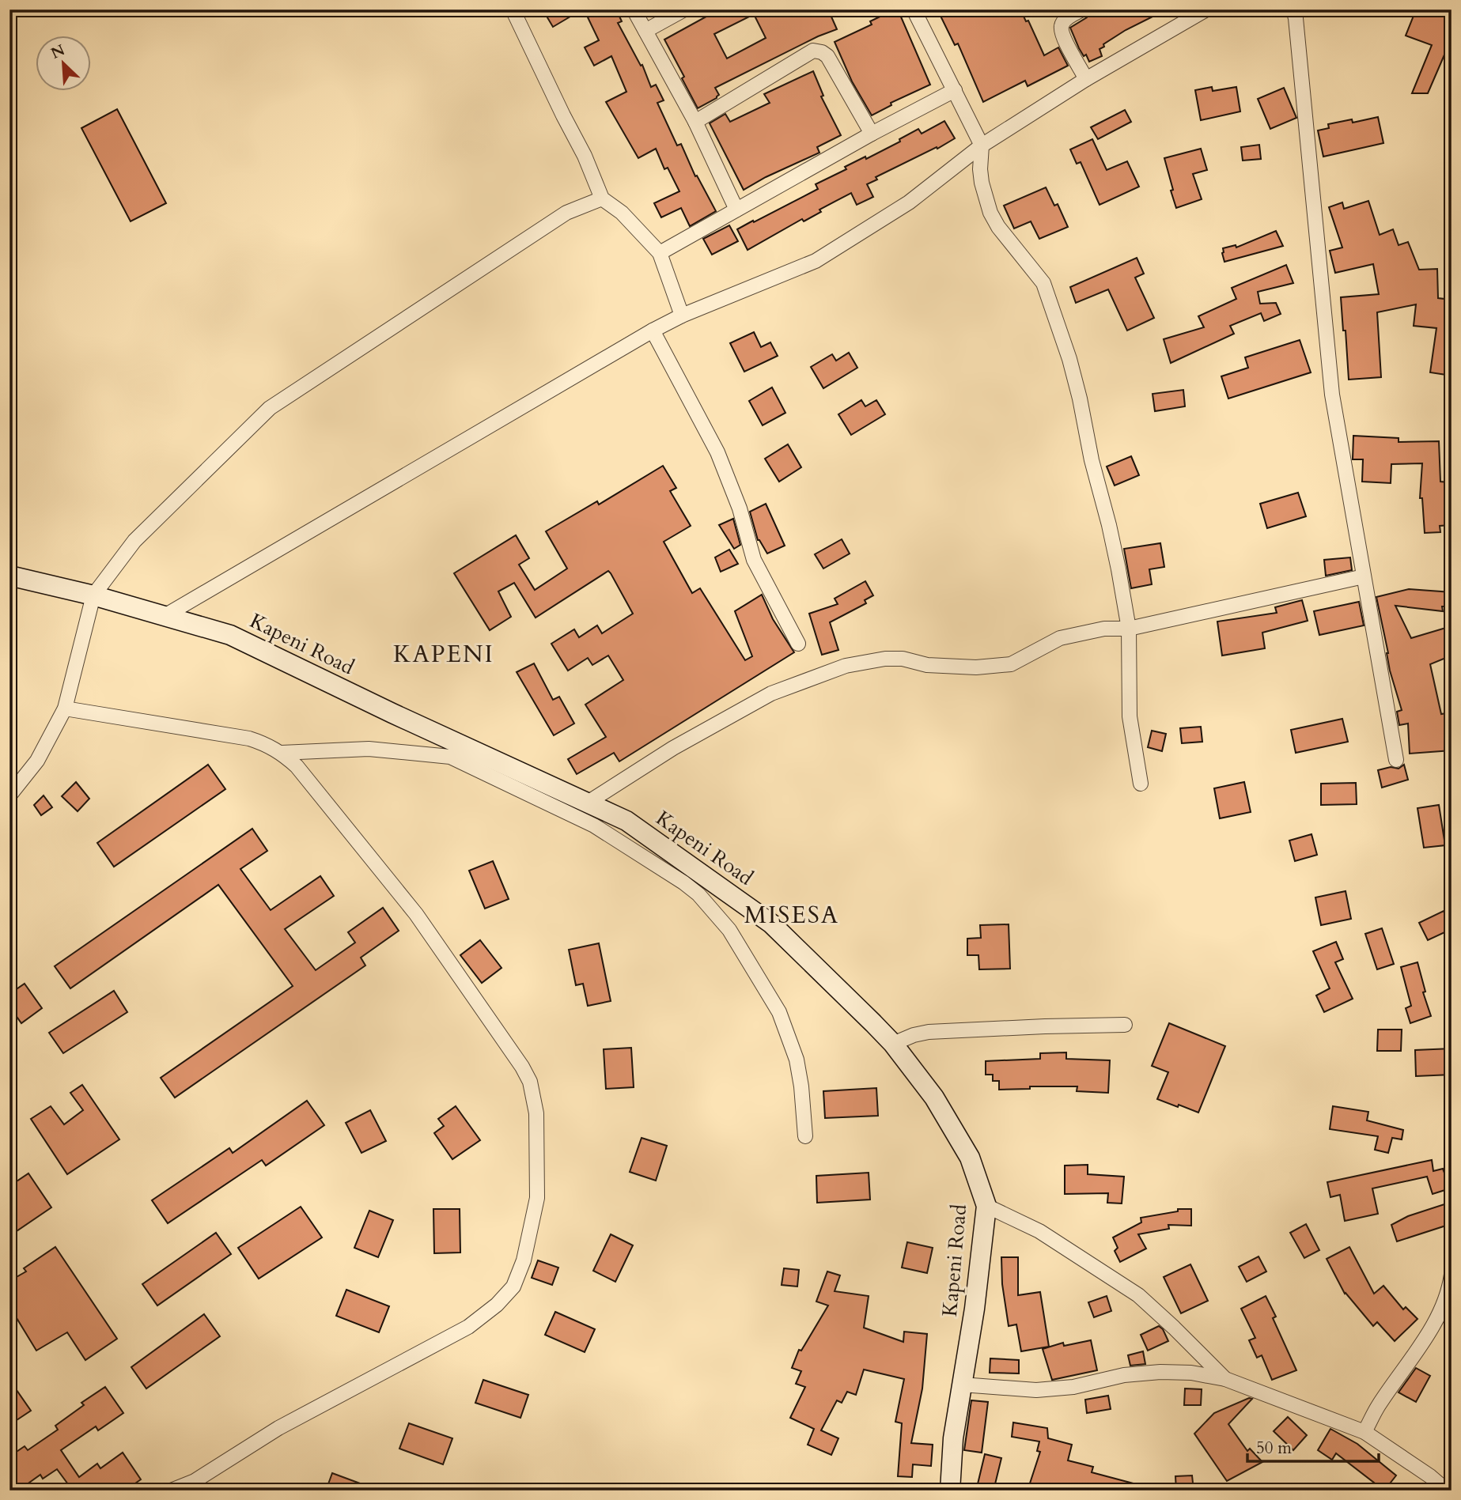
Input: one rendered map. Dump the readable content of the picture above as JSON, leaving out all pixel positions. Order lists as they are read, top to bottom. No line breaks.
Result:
{"streets":{"main road":["Kapeni Road"]},"districts":["KAPENI","MISESA"],"scale_bar":"50 m","north":"top left"}
